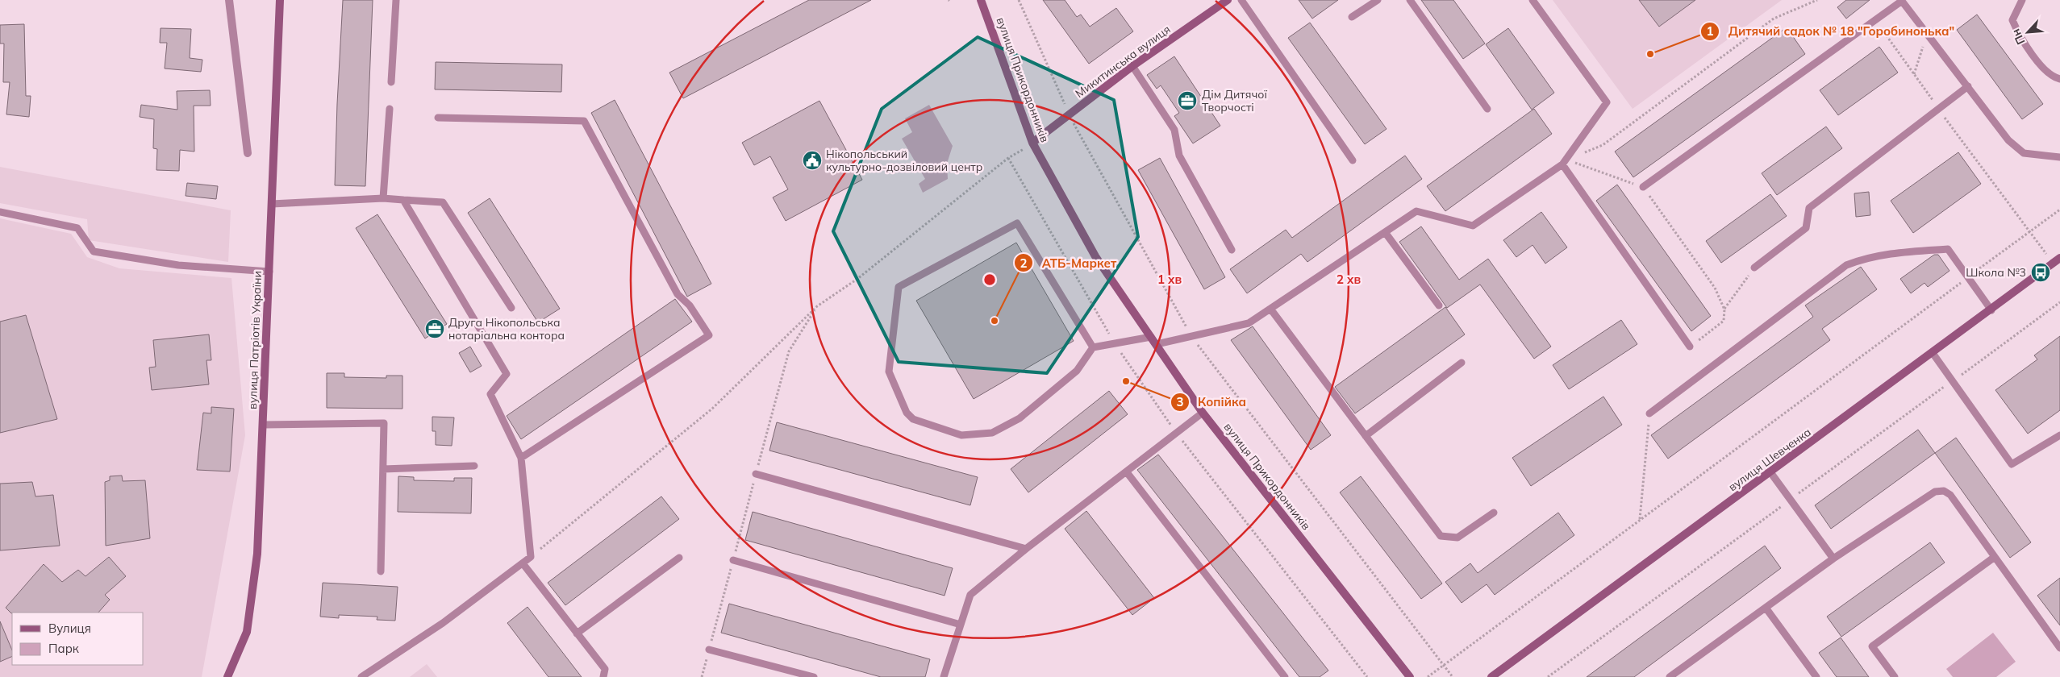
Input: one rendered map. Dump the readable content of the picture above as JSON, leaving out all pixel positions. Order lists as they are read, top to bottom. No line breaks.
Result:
{"streets":{"main road":["Микитинська вулиця","вулиця Прикордонників","вулиця Патріотів України","вулиця Шевченка"]},"crossings":[["Микитинська вулиця","вулиця Прикордонників"]],"places":{"other":["Дитячий садок № 18 \"Горобинонька\"","АТБ-Маркет","Копійка"],"office":["Дім Дитячої Творчості","Друга Нікопольська нотаріальна контора"],"public building":["Нікопольський культурно-дозвіловий центр"],"bus stop":["Школа №3"]},"legend":["Вулиця","Парк"],"north":"bottom left","rings":["1 хв","2 хв"]}
